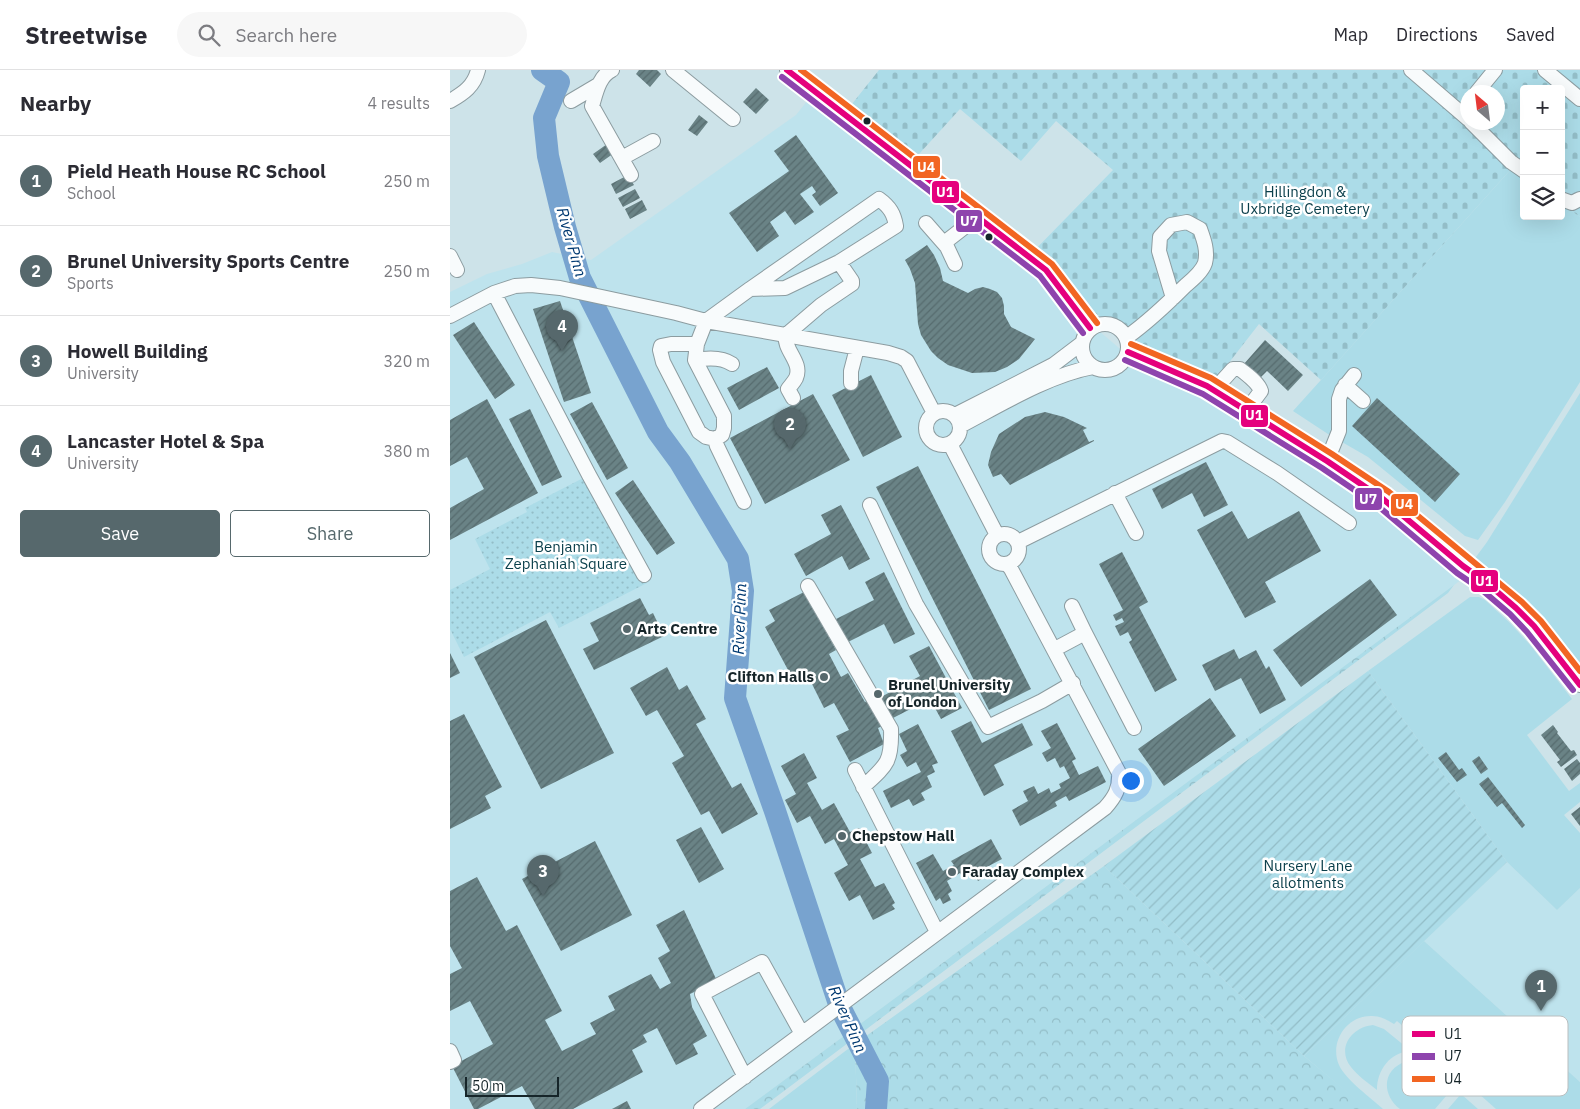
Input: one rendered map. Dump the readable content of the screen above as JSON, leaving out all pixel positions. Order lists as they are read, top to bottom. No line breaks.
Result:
{"water":["River Pinn"],"parks":["Hillingdon & Uxbridge Cemetery","Benjamin Zephaniah Square","Nursery Lane allotments"],"places":["Arts Centre","Clifton Halls","Brunel University of London","Chepstow Hall","Faraday Complex"],"lines":["transit line U1","transit line U4","transit line U7"],"legend":["U1","U7","U4"],"scale_bar":"50 m","north":"top left","page":{"header":"Streetwise","search":"Search here","nav":["Map","Directions","Saved"],"heading":["Nearby","4 results"],"map_buttons":["+","−"],"list":[{"mark":"1","name":"Pield Heath House RC School","note":"School","value":"250 m"},{"mark":"2","name":"Brunel University Sports Centre","note":"Sports","value":"250 m"},{"mark":"3","name":"Howell Building","note":"University","value":"320 m"},{"mark":"4","name":"Lancaster Hotel & Spa","note":"University","value":"380 m"}],"pins":["4","2","3","1"],"buttons":["Save","Share"],"scale":"50 m"}}
